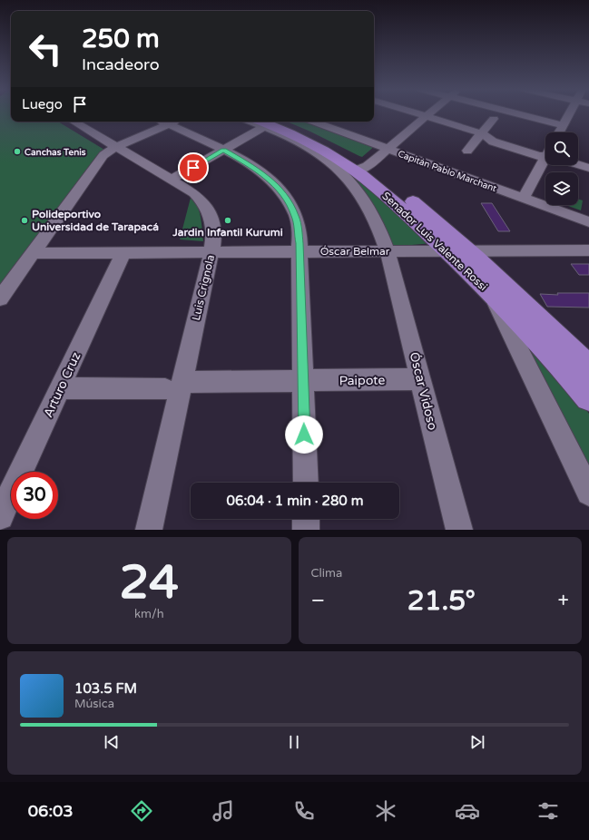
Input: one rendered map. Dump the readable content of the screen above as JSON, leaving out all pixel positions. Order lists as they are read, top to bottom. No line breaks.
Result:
{"streets":{"main road":["Senador Luis Valente Rossi"],"street":["Capitán Pablo Marchant","Óscar Belmar","Luis Crignola","Paipote","Arturo Cruz","Óscar Vidoso"]},"crossings":[["Senador Luis Valente Rossi","Óscar Belmar"],["Senador Luis Valente Rossi","Óscar Vidoso"],["Óscar Belmar","Luis Crignola"],["Óscar Belmar","Arturo Cruz"],["Óscar Belmar","Óscar Vidoso"],["Luis Crignola","Paipote"],["Paipote","Arturo Cruz"],["Paipote","Óscar Vidoso"]],"places":["Canchas Tenis","Polideportivo Universidad de Tarapacá","Jardin Infantil Kurumi"],"page":{"turn":["250 m","Incadeoro"],"then":"Luego","limit":"30","trip":"06:04 · 1 min · 280 m","tile":[["24","km/h"],"Clima"],"heat":["−","21.5°","+"],"song":["103.5 FM","Música"],"tabs":"06:03"}}
